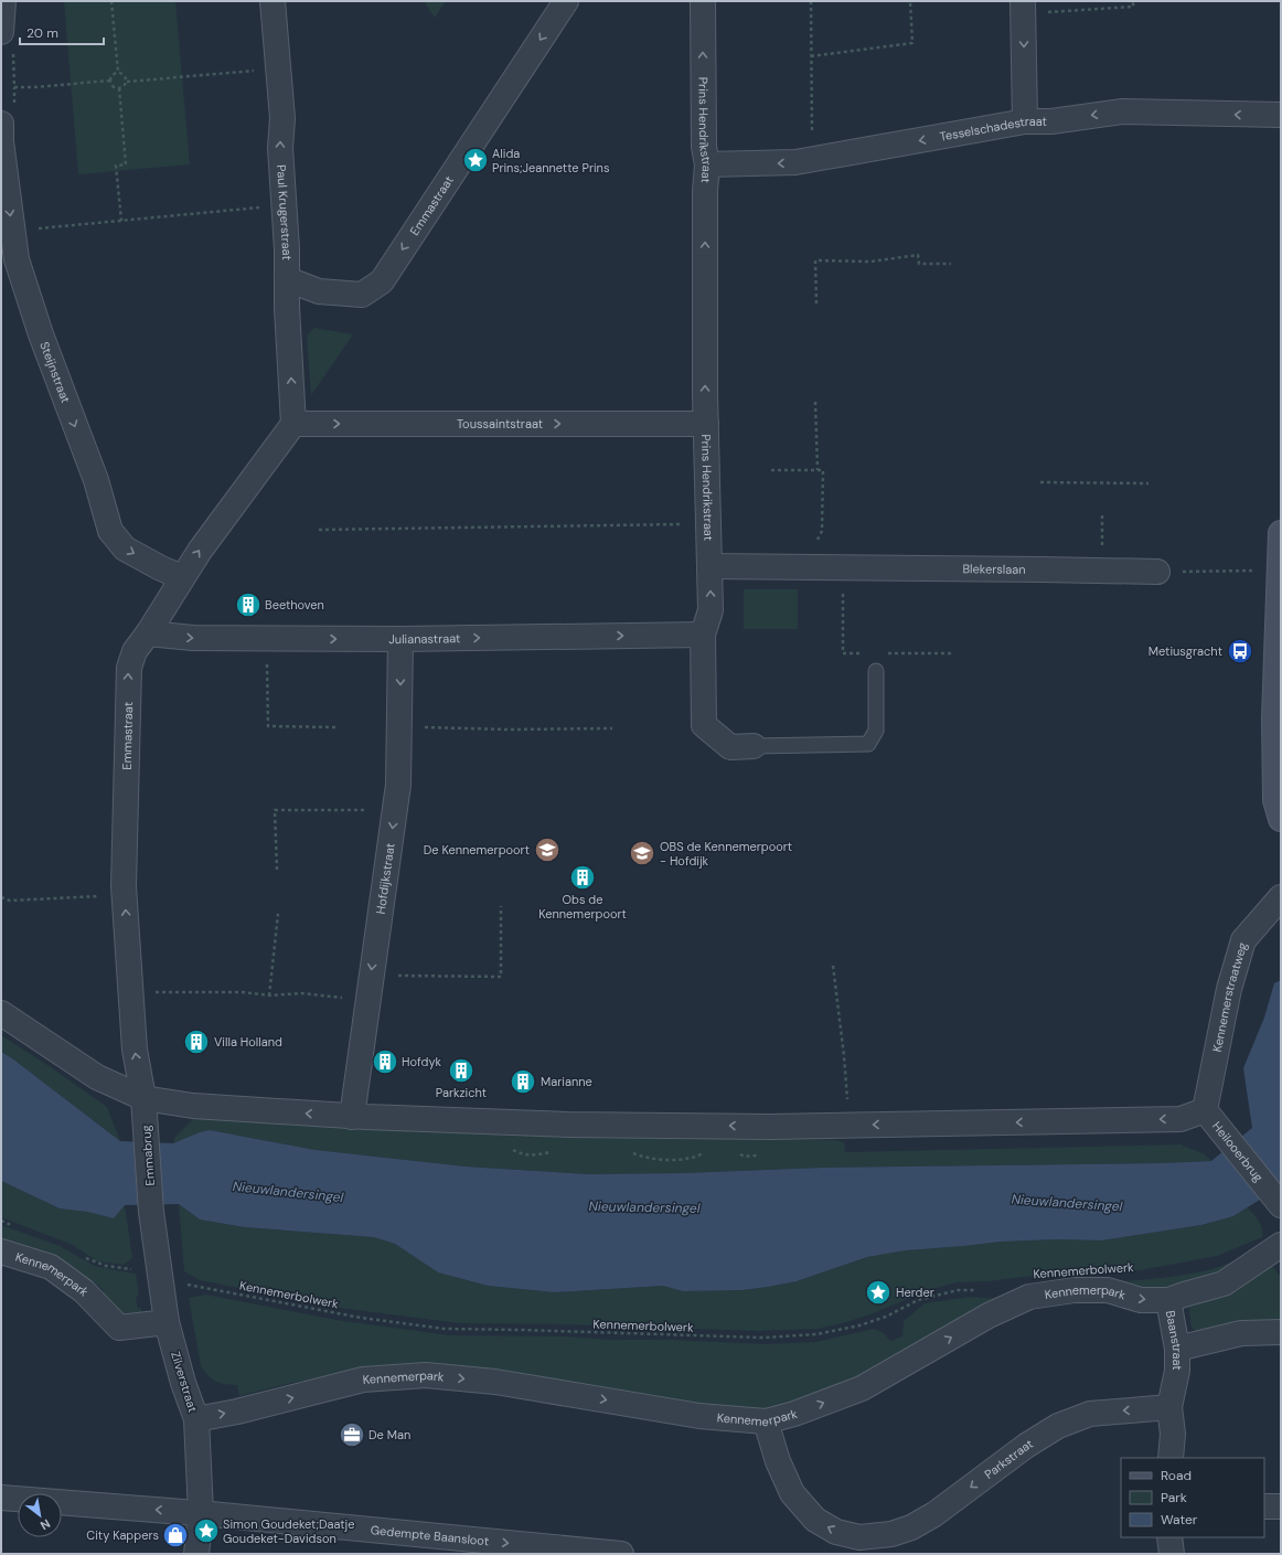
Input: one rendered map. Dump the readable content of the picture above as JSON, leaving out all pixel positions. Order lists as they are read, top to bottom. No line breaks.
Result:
{"streets":{"street":["Tesselschadestraat","Prins Hendrikstraat","Emmastraat","Paul Krugerstraat","Steijnstraat","Toussaintstraat","Blekerslaan","Julianastraat","Hofdijkstraat","Kennemerstraatweg","Heilooerbrug","Emmabrug","Kennemerpark","Baanstraat","Zilverstraat","Parkstraat","Gedempte Baansloot"],"path":["Kennemerbolwerk"]},"crossings":[["Tesselschadestraat","Prins Hendrikstraat"],["Prins Hendrikstraat","Toussaintstraat"],["Prins Hendrikstraat","Blekerslaan"],["Prins Hendrikstraat","Julianastraat"],["Emmastraat","Paul Krugerstraat"],["Emmastraat","Steijnstraat"],["Emmastraat","Toussaintstraat"],["Emmastraat","Julianastraat"],["Emmastraat","Emmabrug"],["Paul Krugerstraat","Toussaintstraat"],["Julianastraat","Hofdijkstraat"],["Kennemerstraatweg","Heilooerbrug"],["Emmabrug","Zilverstraat"],["Kennemerbolwerk","Zilverstraat"],["Kennemerpark","Baanstraat"],["Kennemerpark","Zilverstraat"],["Kennemerpark","Parkstraat"],["Baanstraat","Parkstraat"],["Zilverstraat","Gedempte Baansloot"]],"one_way":["Tesselschadestraat","Prins Hendrikstraat","Paul Krugerstraat","Steijnstraat","Toussaintstraat","Julianastraat","Hofdijkstraat","Kennemerpark"],"water":["Nieuwlandersingel"],"places":{"place":["Alida Prins;Jeannette Prins","Herder","Simon Goudeket;Daatje Goudeket-Davidson"],"building":["Beethoven","Obs de Kennemerpoort","Villa Holland","Hofdyk","Parkzicht","Marianne"],"bus stop":["Metiusgracht"],"school or university":["De Kennemerpoort","OBS de Kennemerpoort - Hofdijk"],"office":["De Man"],"shop":["City Kappers"]},"legend":["Road","Park","Water"],"scale_bar":"20 m","north":"bottom right"}
